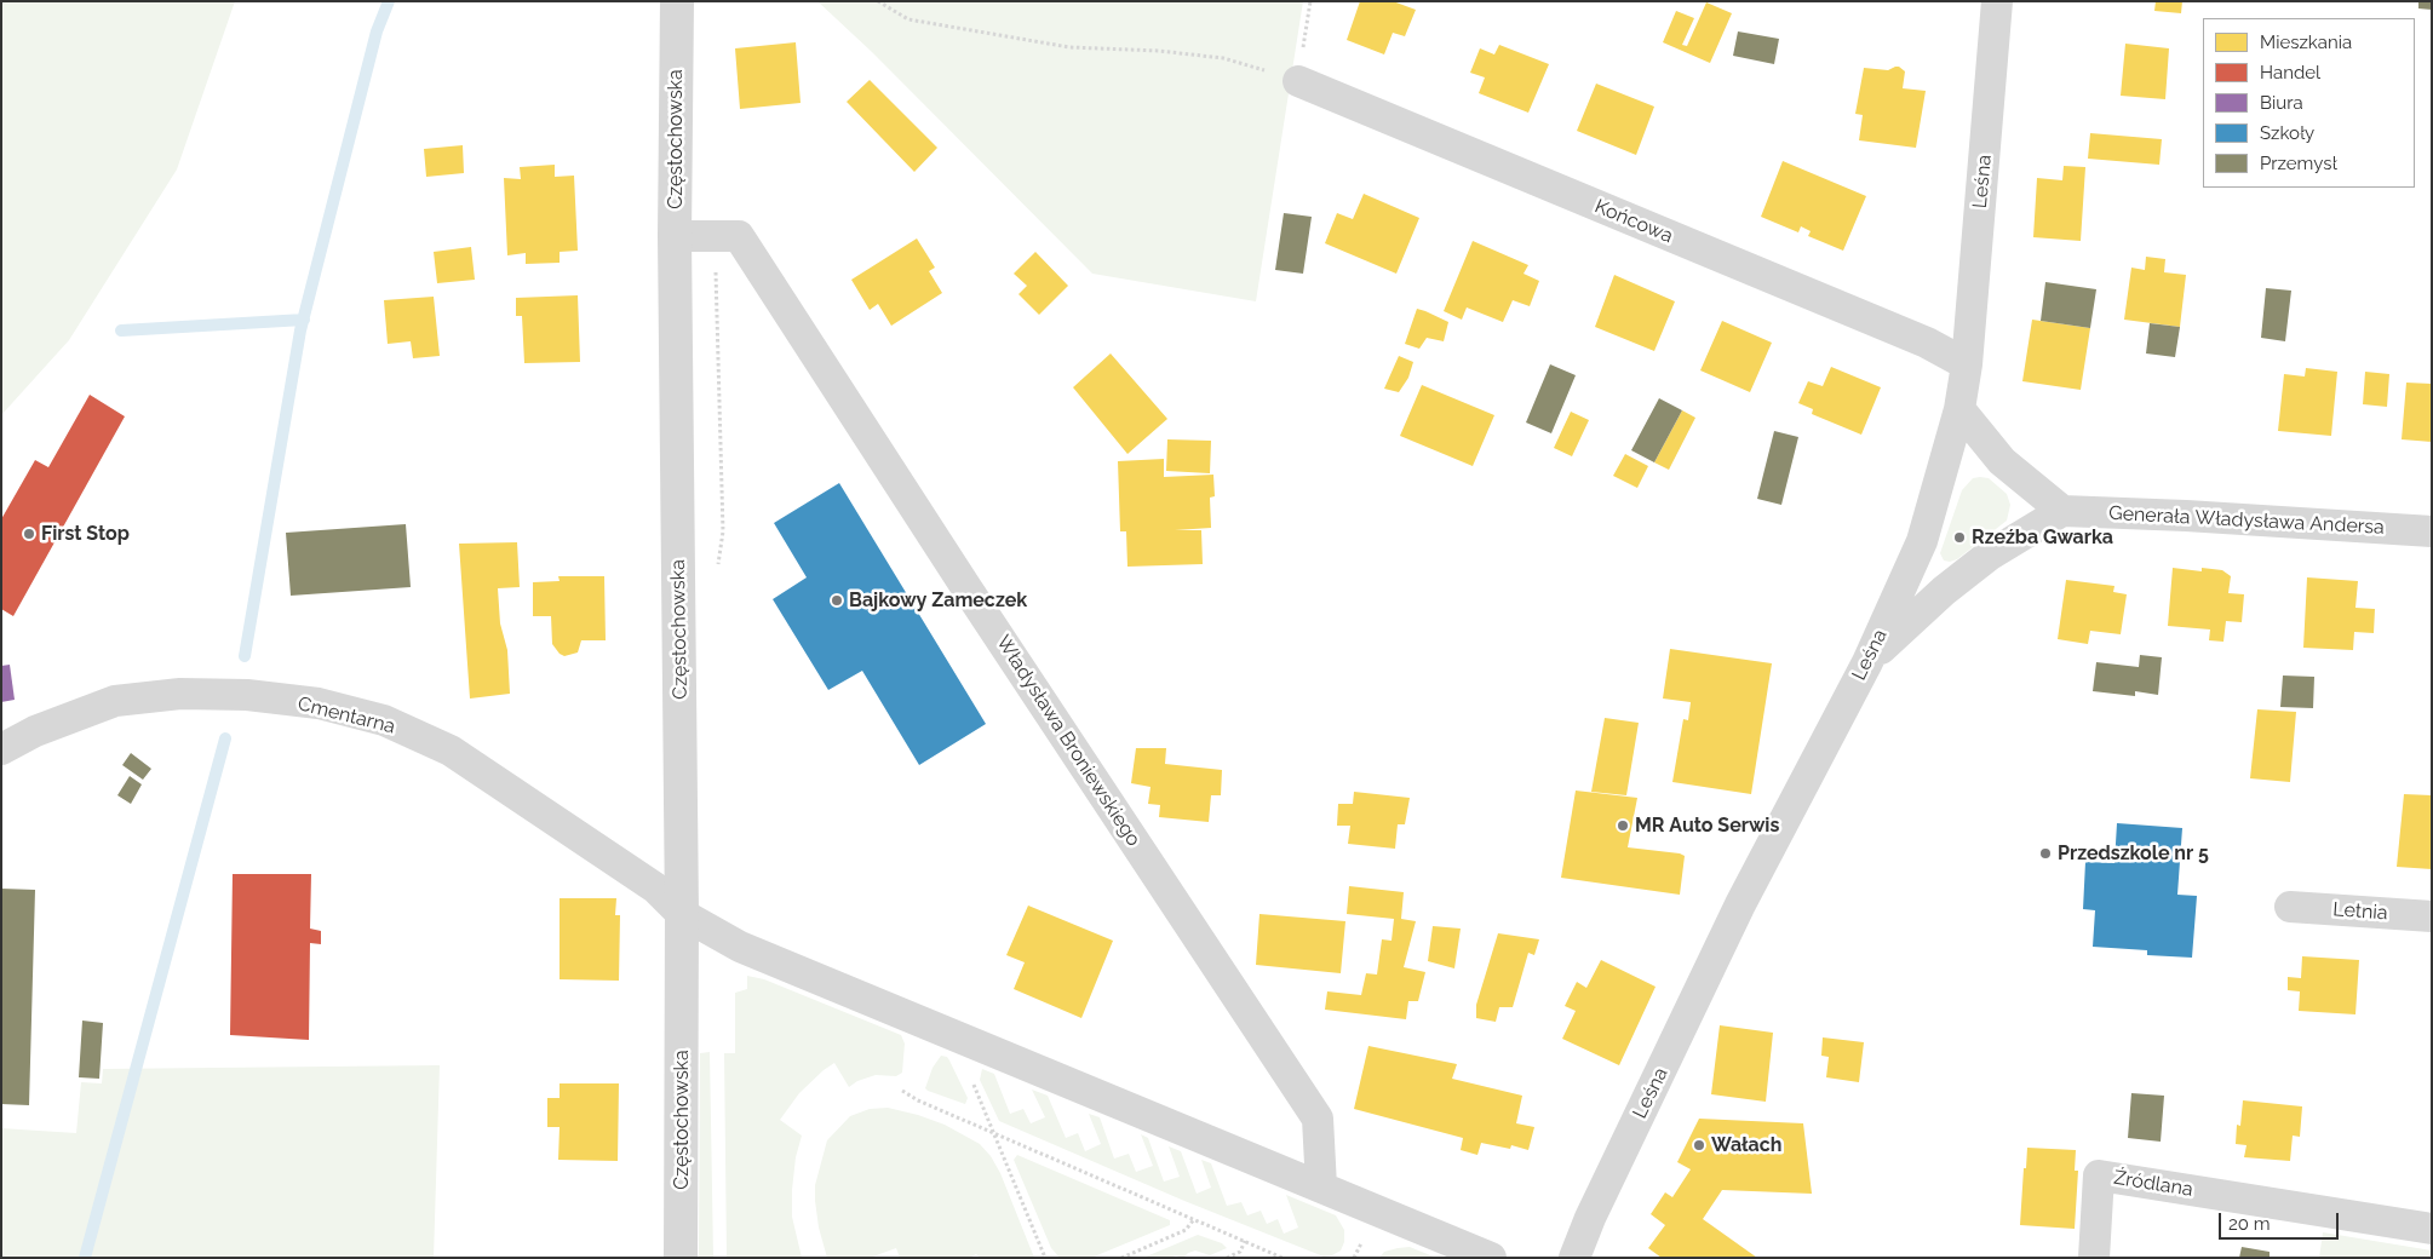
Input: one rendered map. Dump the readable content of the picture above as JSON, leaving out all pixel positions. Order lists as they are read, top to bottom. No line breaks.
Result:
{"streets":{"street":["Częstochowska","Leśna","Końcowa","Generała Władysława Andersa","Cmentarna","Władysława Broniewskiego","Letnia","Źródlana"]},"crossings":[["Częstochowska","Cmentarna"],["Częstochowska","Władysława Broniewskiego"],["Leśna","Końcowa"]],"places":["First Stop","Rzeźba Gwarka","Bajkowy Zameczek","MR Auto Serwis","Przedszkole nr 5","Wałach"],"legend":["Mieszkania","Handel","Biura","Szkoły","Przemysł"],"scale_bar":"20 m"}
